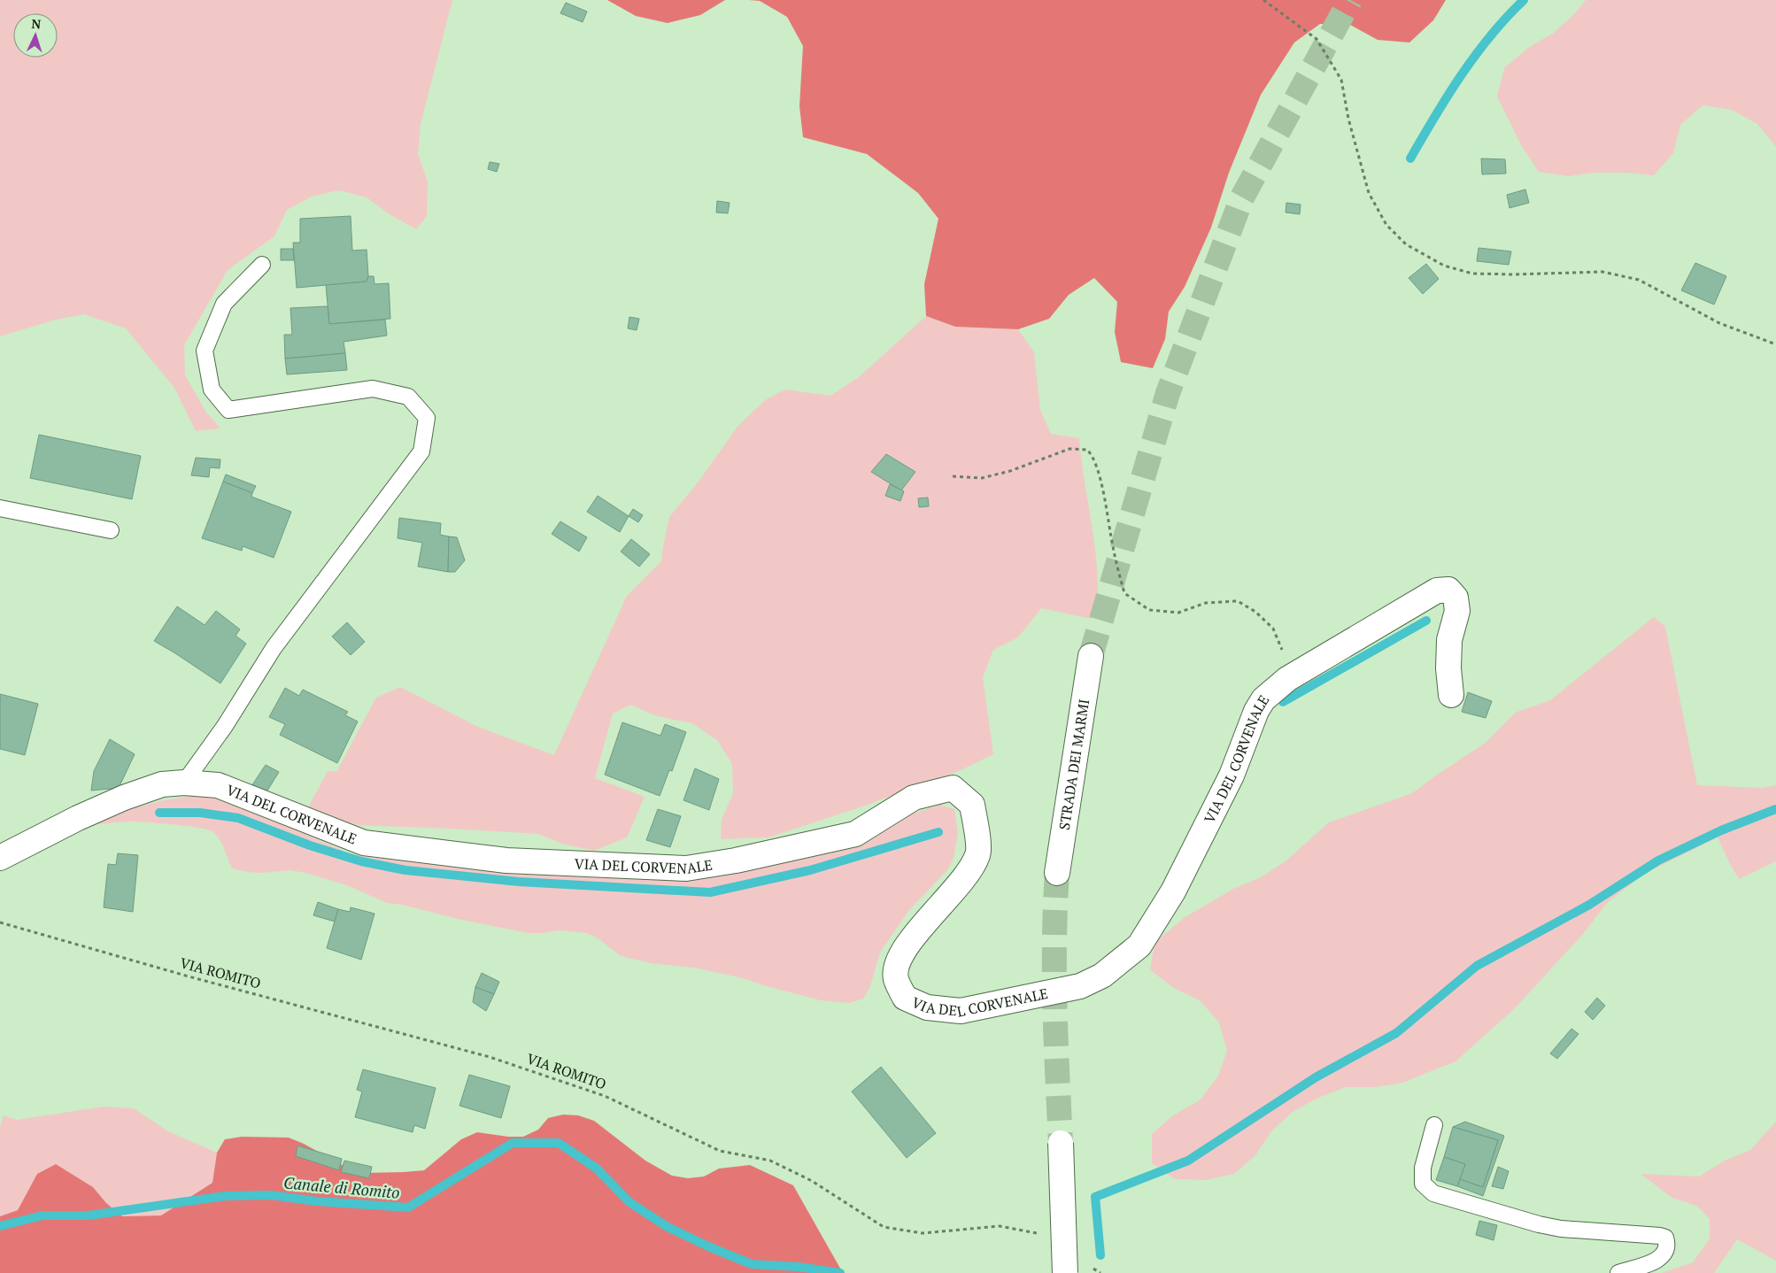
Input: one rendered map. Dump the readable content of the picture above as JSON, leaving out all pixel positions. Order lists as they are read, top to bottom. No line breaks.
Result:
{"streets":{"street":["VIA DEL CORVENALE","STRADA DEI MARMI"],"path":["VIA ROMITO"]},"water":["Canale di Romito"],"north":"top"}
